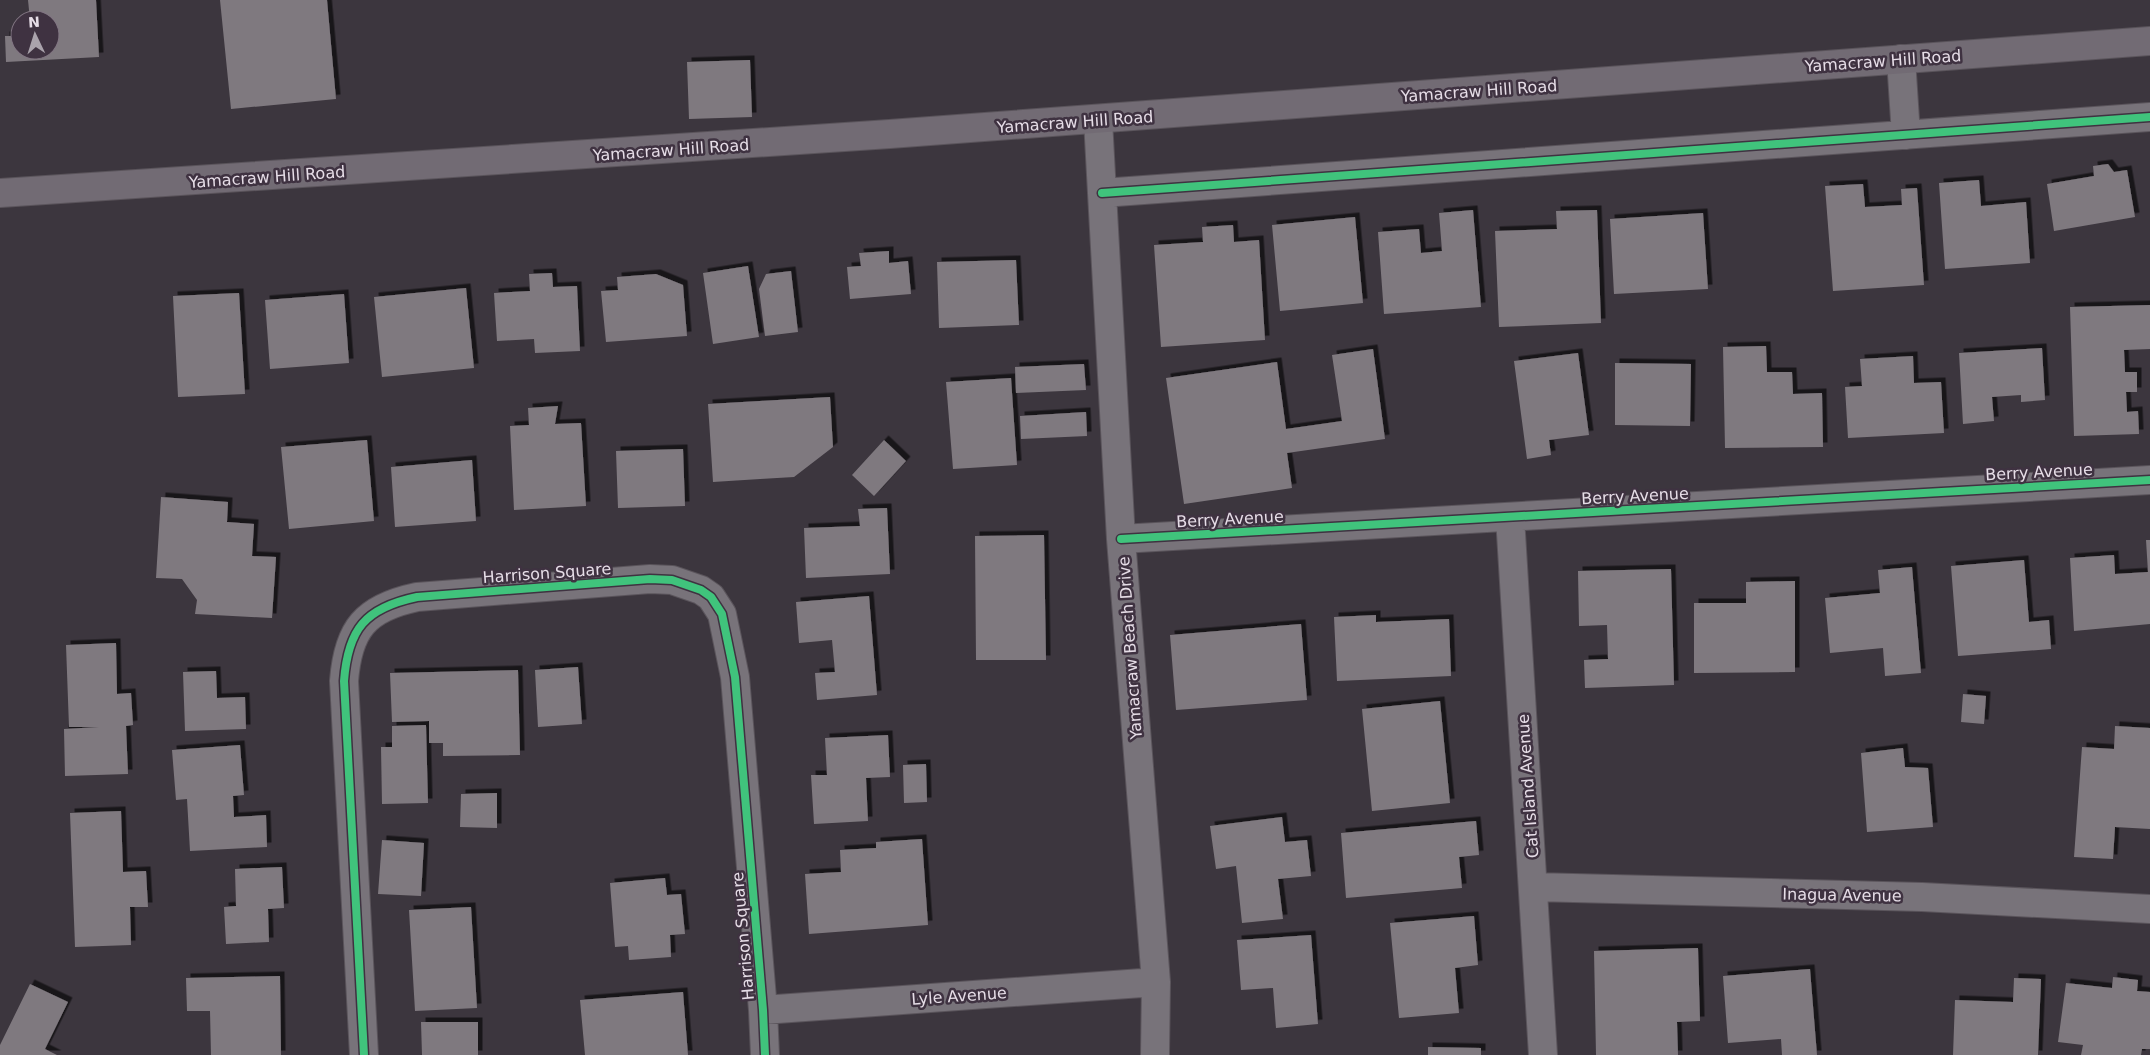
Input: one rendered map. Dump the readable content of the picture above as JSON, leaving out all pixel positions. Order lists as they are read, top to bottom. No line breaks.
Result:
{"streets":{"main road":["Yamacraw Hill Road"],"street":["Berry Avenue","Harrison Square","Yamacraw Beach Drive","Cat Island Avenue","Inagua Avenue","Lyle Avenue"]},"crossings":[["Yamacraw Hill Road","Yamacraw Beach Drive"],["Berry Avenue","Yamacraw Beach Drive"],["Berry Avenue","Cat Island Avenue"],["Harrison Square","Lyle Avenue"],["Yamacraw Beach Drive","Lyle Avenue"],["Cat Island Avenue","Inagua Avenue"]],"north":"top"}
